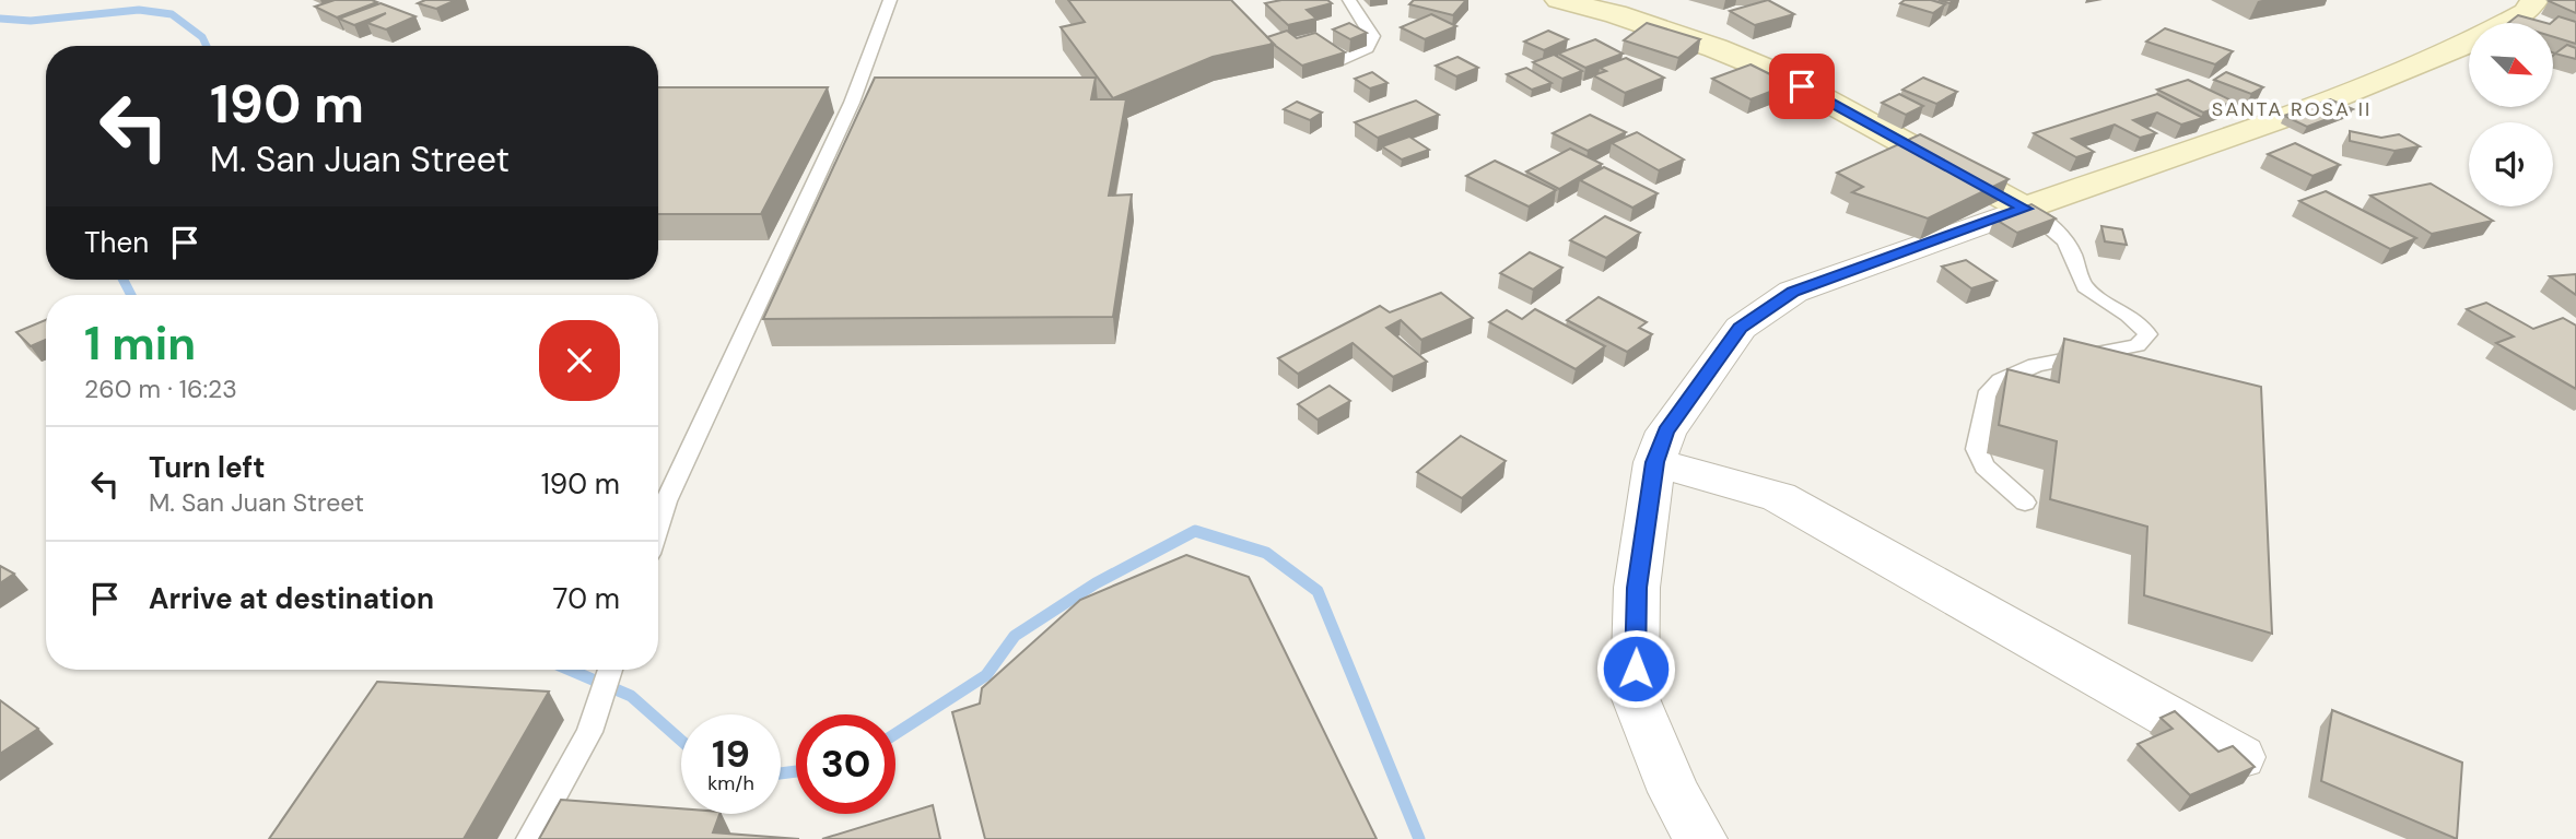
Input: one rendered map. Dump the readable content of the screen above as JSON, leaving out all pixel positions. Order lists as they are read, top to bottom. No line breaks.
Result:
{"districts":["SANTA ROSA II"],"north":"bottom right","page":{"turn":["190 m","M. San Juan Street"],"then":"Then","heading":["1 min","260 m · 16:23"],"list":[{"name":"Turn left","note":"M. San Juan Street","value":"190 m"},{"name":"Arrive at destination","value":"70 m"}],"speed":"19 km/h","limit":"30"}}
